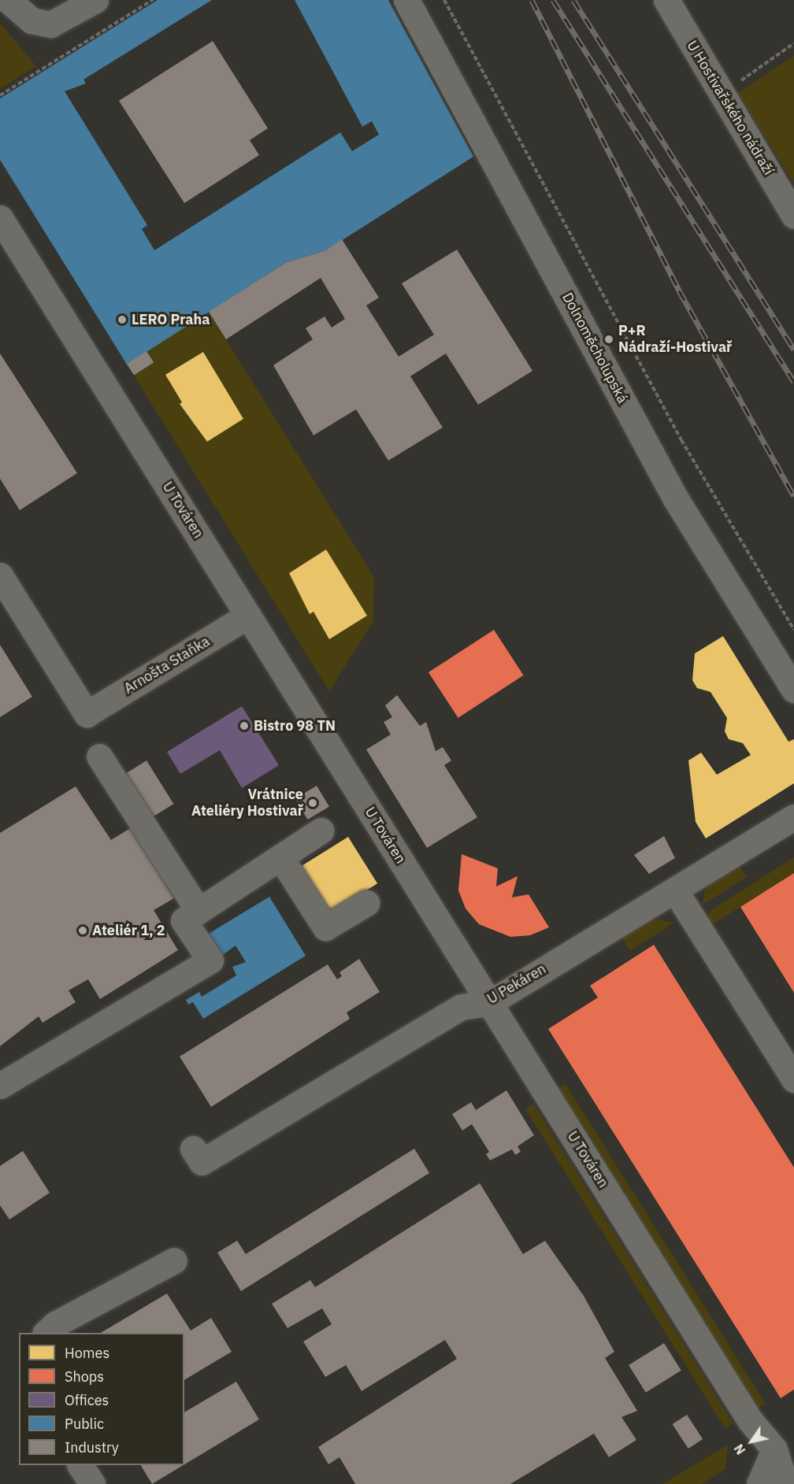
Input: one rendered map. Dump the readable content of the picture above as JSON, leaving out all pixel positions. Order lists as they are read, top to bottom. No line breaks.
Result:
{"streets":{"street":["U Hostivařského nádraží","Dolnoměcholupská","U Továren","Arnošta Staňka","U Pekáren"]},"crossings":[["U Továren","Arnošta Staňka"],["U Továren","U Pekáren"]],"places":["LERO Praha","P+R Nádraží-Hostivař","Bistro 98 TN","Vrátnice Ateliéry Hostivař","Ateliér 1, 2"],"legend":["Homes","Shops","Offices","Public","Industry"],"north":"bottom left"}
